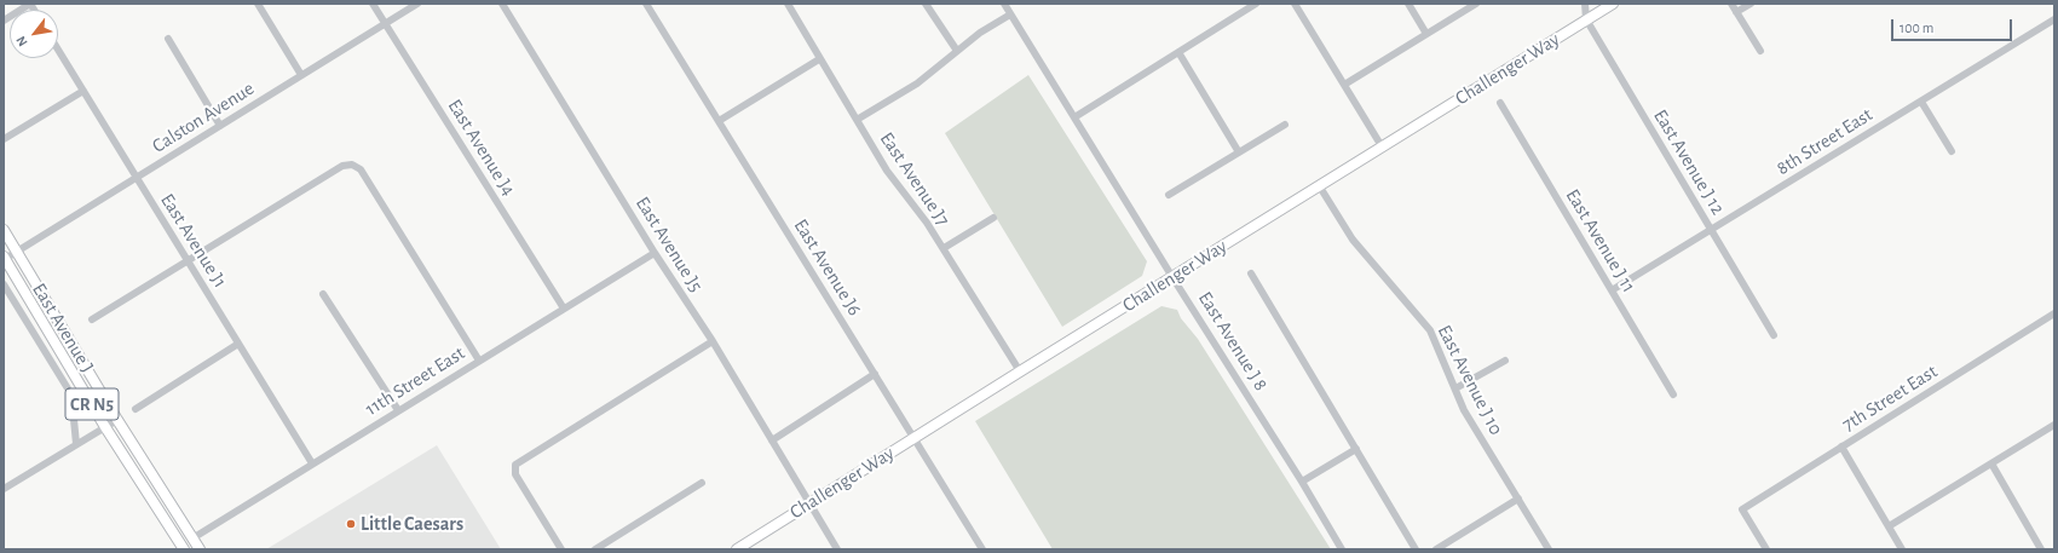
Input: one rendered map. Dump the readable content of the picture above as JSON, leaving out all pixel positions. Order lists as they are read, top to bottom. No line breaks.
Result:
{"streets":{"main road":["Challenger Way","East Avenue J","CR N5"],"street":["Calston Avenue","8th Street East","East Avenue J4","East Avenue J 12","East Avenue J7","East Avenue J1","East Avenue J 11","East Avenue J5","East Avenue J6","East Avenue J 8","East Avenue J 10","11th Street East","7th Street East"]},"crossings":[["Challenger Way","East Avenue J 12"],["Challenger Way","East Avenue J7"],["Challenger Way","East Avenue J5"],["Challenger Way","East Avenue J6"],["Challenger Way","East Avenue J 8"],["Challenger Way","East Avenue J 10"],["Calston Avenue","East Avenue J4"],["Calston Avenue","East Avenue J1"],["Calston Avenue","East Avenue J"],["8th Street East","East Avenue J 12"],["8th Street East","East Avenue J 11"],["East Avenue J4","11th Street East"],["East Avenue J1","11th Street East"],["East Avenue J5","11th Street East"],["East Avenue J","11th Street East"]],"places":["Little Caesars"],"scale_bar":"100 m","north":"bottom left"}
